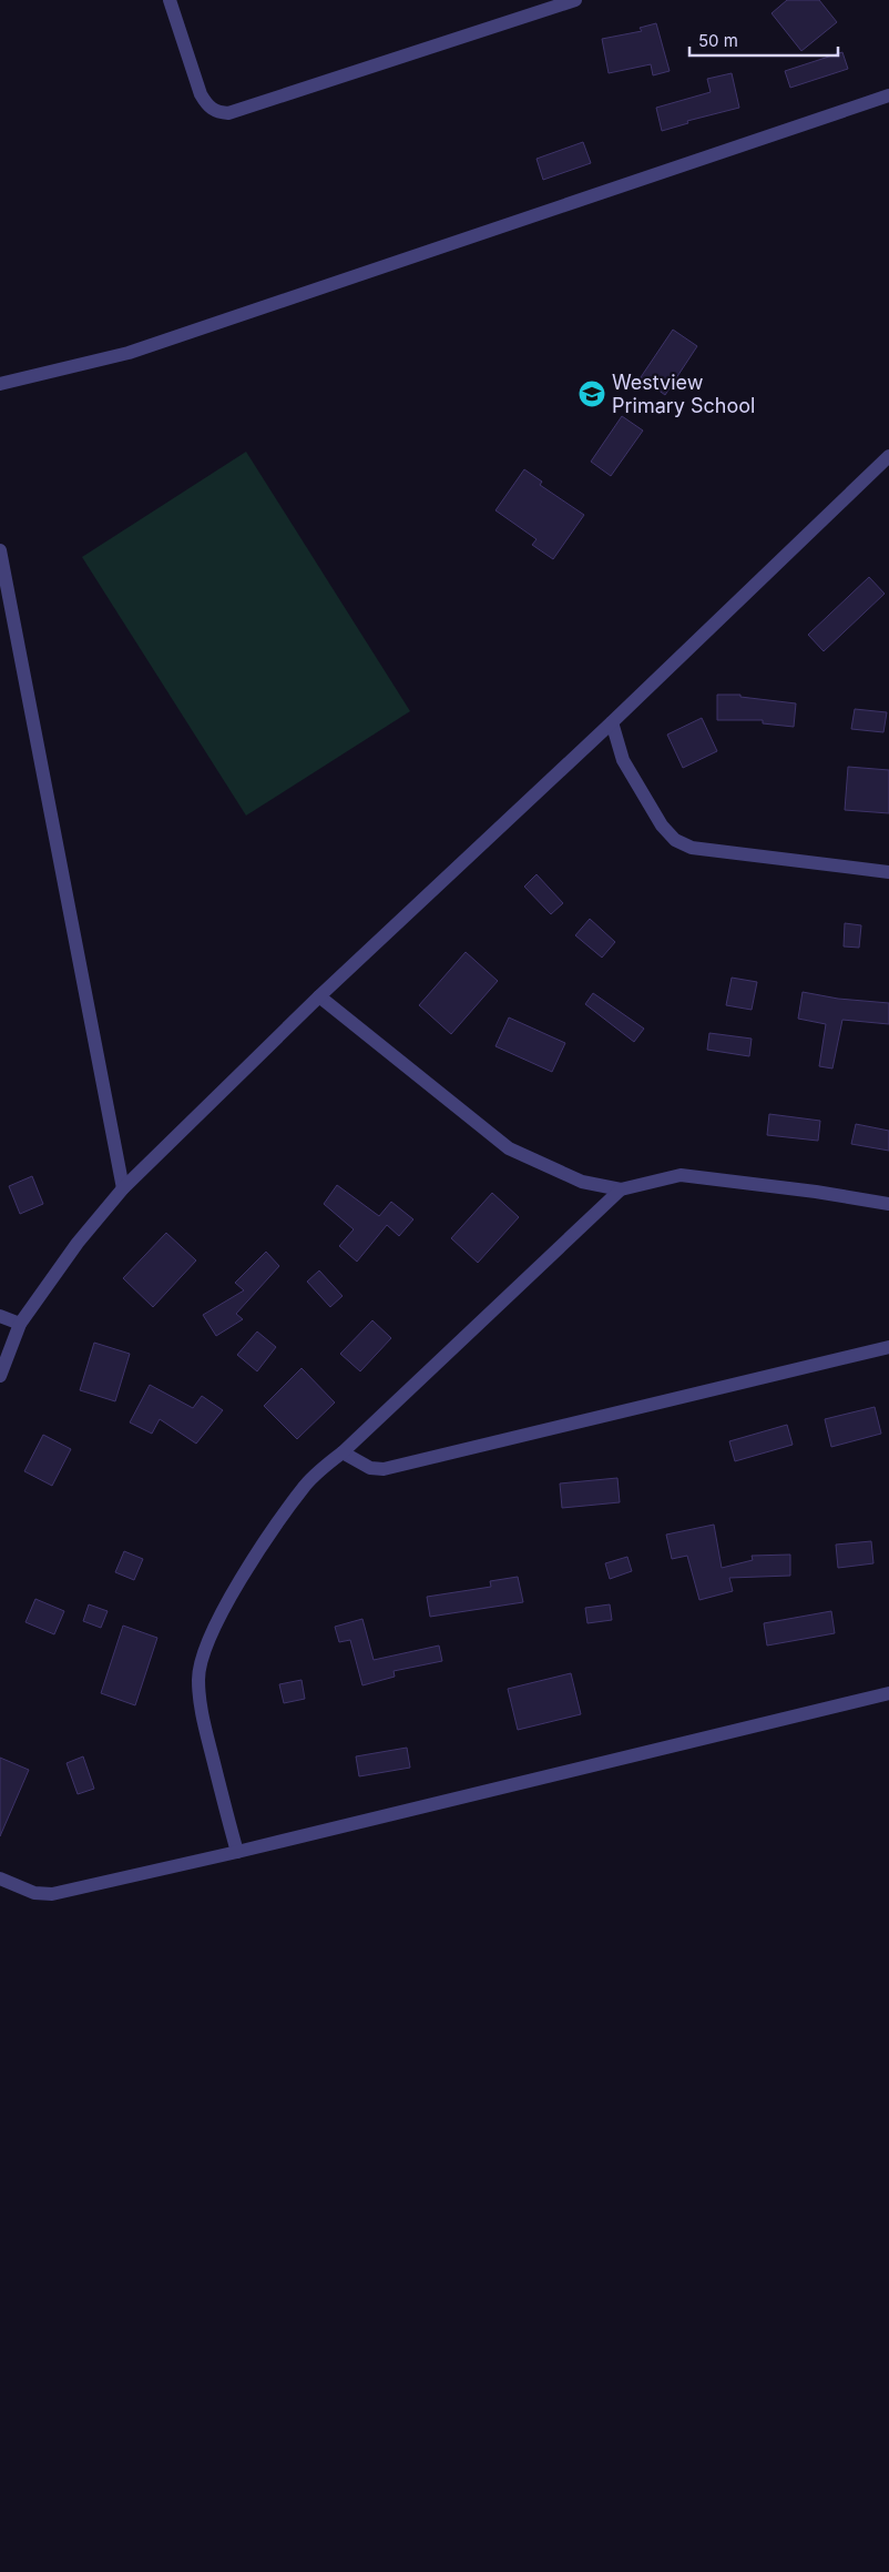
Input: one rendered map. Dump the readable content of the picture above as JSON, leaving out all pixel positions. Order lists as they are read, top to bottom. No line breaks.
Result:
{"places":{"school or university":["Westview Primary School"]},"scale_bar":"50 m"}
